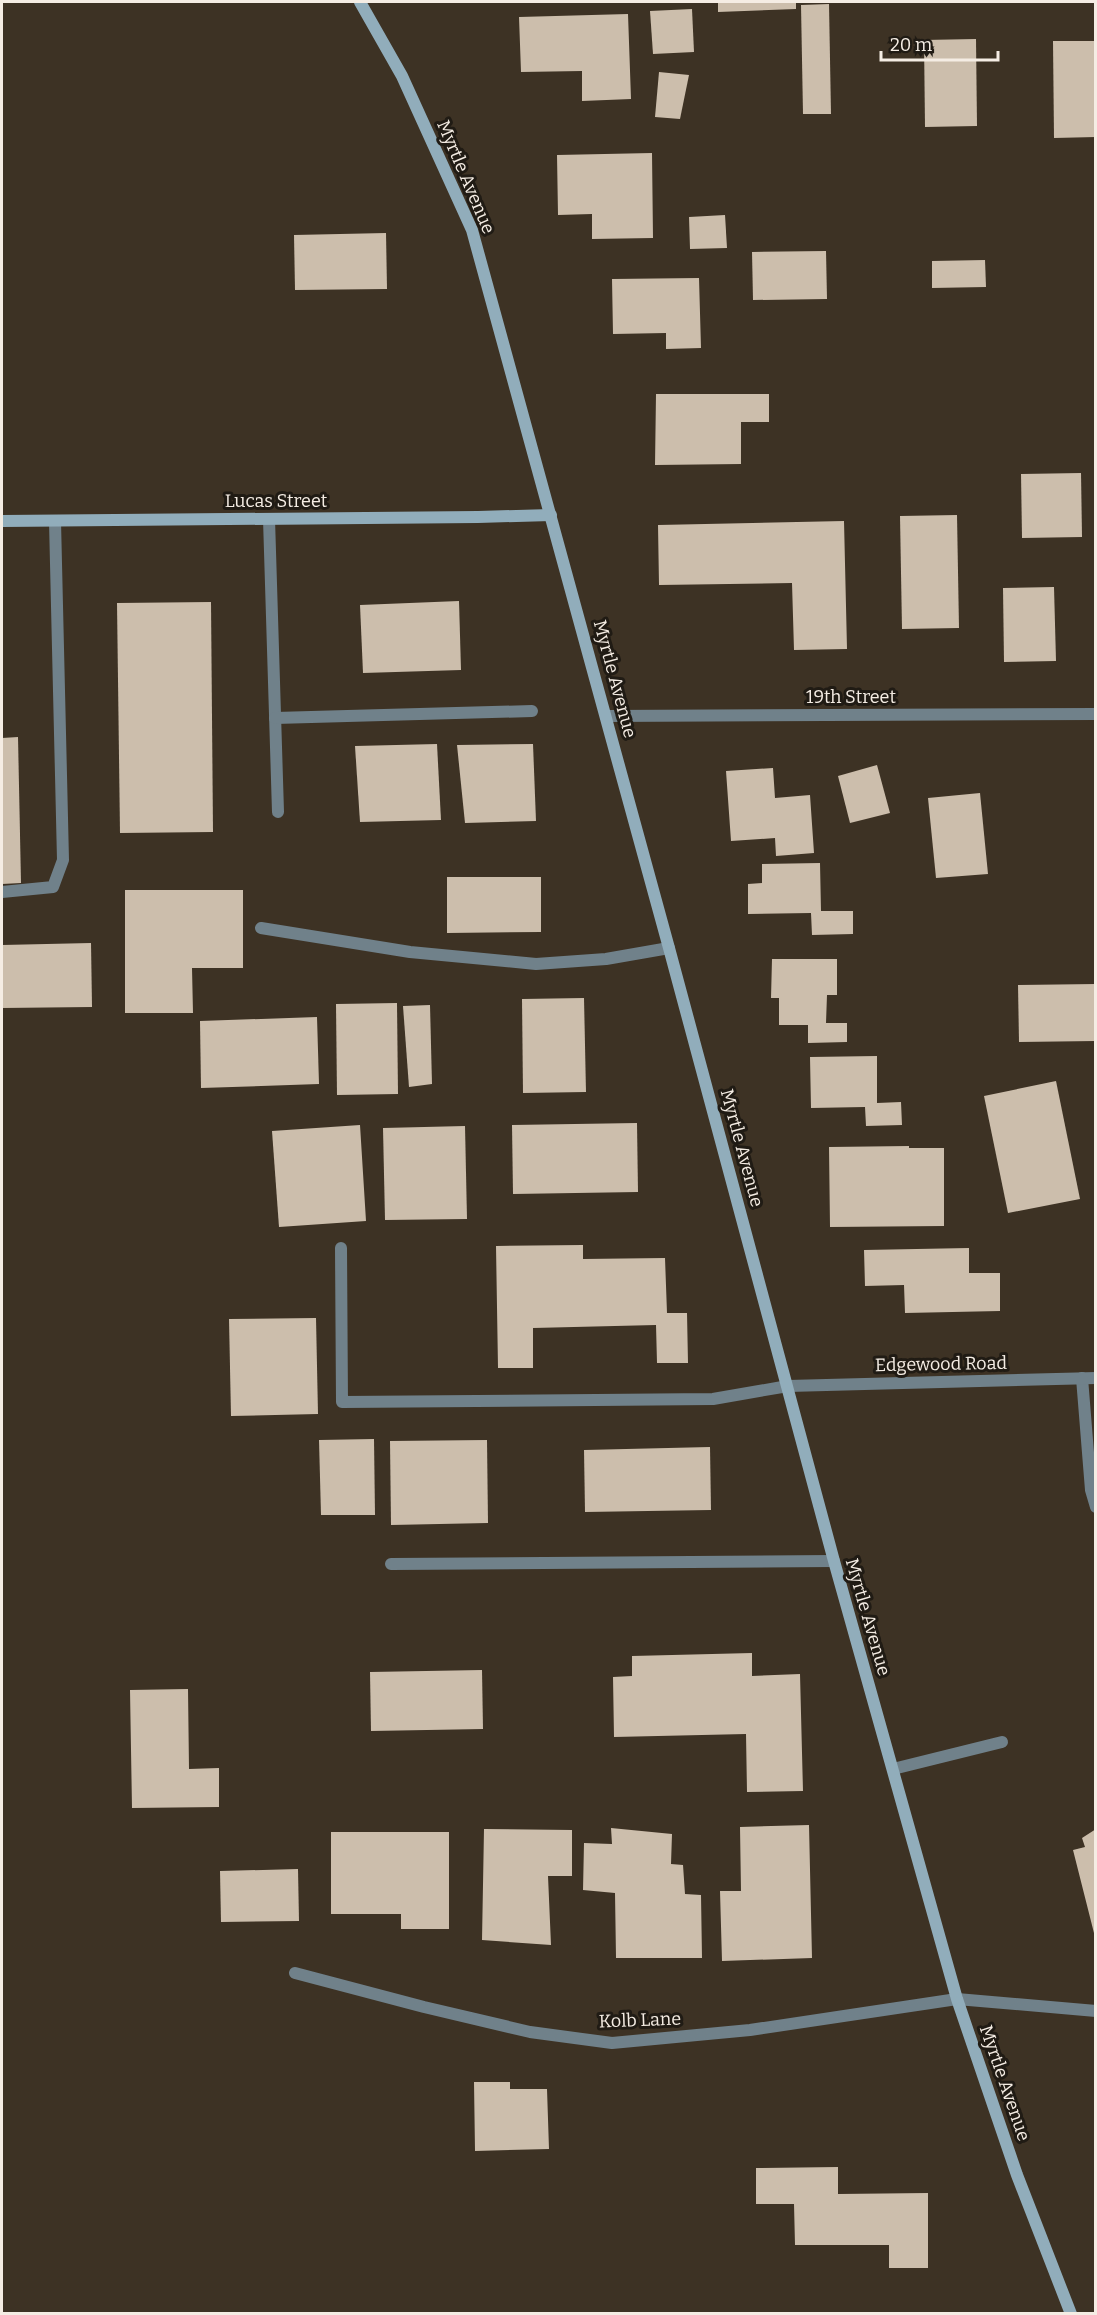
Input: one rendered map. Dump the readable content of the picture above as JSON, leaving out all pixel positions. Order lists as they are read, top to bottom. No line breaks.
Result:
{"streets":{"main road":["Myrtle Avenue","Lucas Street"],"street":["19th Street","Edgewood Road","Kolb Lane"]},"crossings":[["Myrtle Avenue","Lucas Street"],["Myrtle Avenue","19th Street"],["Myrtle Avenue","Edgewood Road"],["Myrtle Avenue","Kolb Lane"]],"scale_bar":"20 m"}
